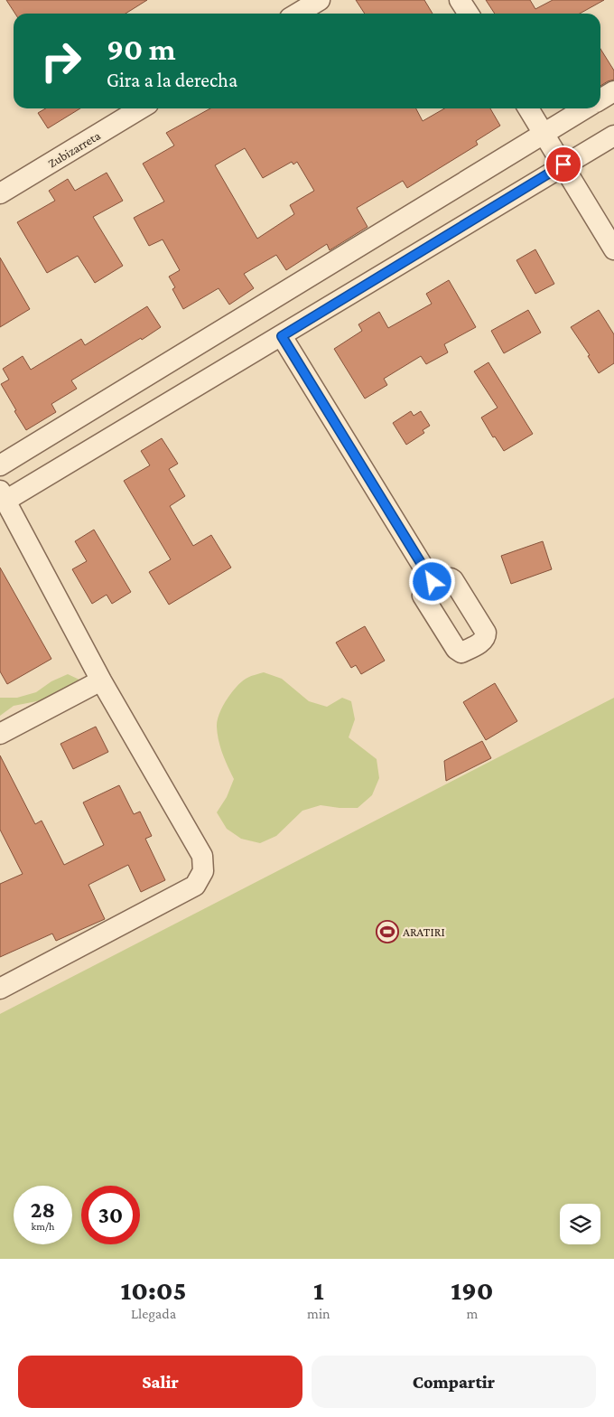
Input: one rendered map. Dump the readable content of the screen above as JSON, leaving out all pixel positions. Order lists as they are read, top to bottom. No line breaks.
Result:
{"streets":{"street":["Zubizarreta"]},"places":{"sports":["ARATIRI"]},"page":{"turn":["90 m","Gira a la derecha"],"speed":"28 km/h","limit":"30","eta":["10:05","Llegada","1","min","190","m"],"buttons":["Salir","Compartir"]}}
